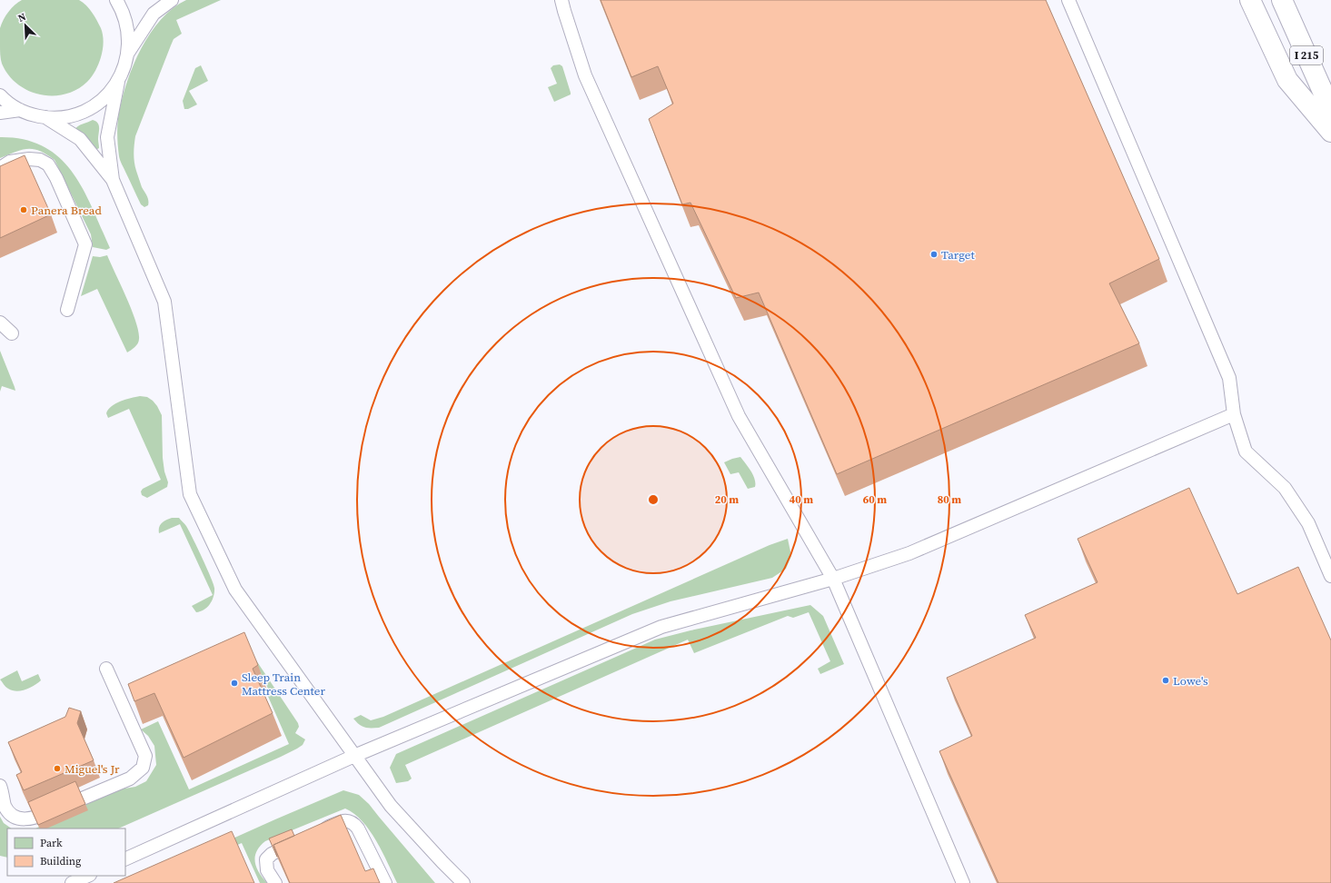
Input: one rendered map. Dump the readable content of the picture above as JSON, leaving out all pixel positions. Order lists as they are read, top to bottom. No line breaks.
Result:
{"streets":{"highway":["I 215"]},"places":["Panera Bread","Target","Lowe's","Sleep Train Mattress Center","Miguel's Jr"],"legend":["Park","Building"],"north":"top left","rings":["20 m","40 m","60 m","80 m"]}
